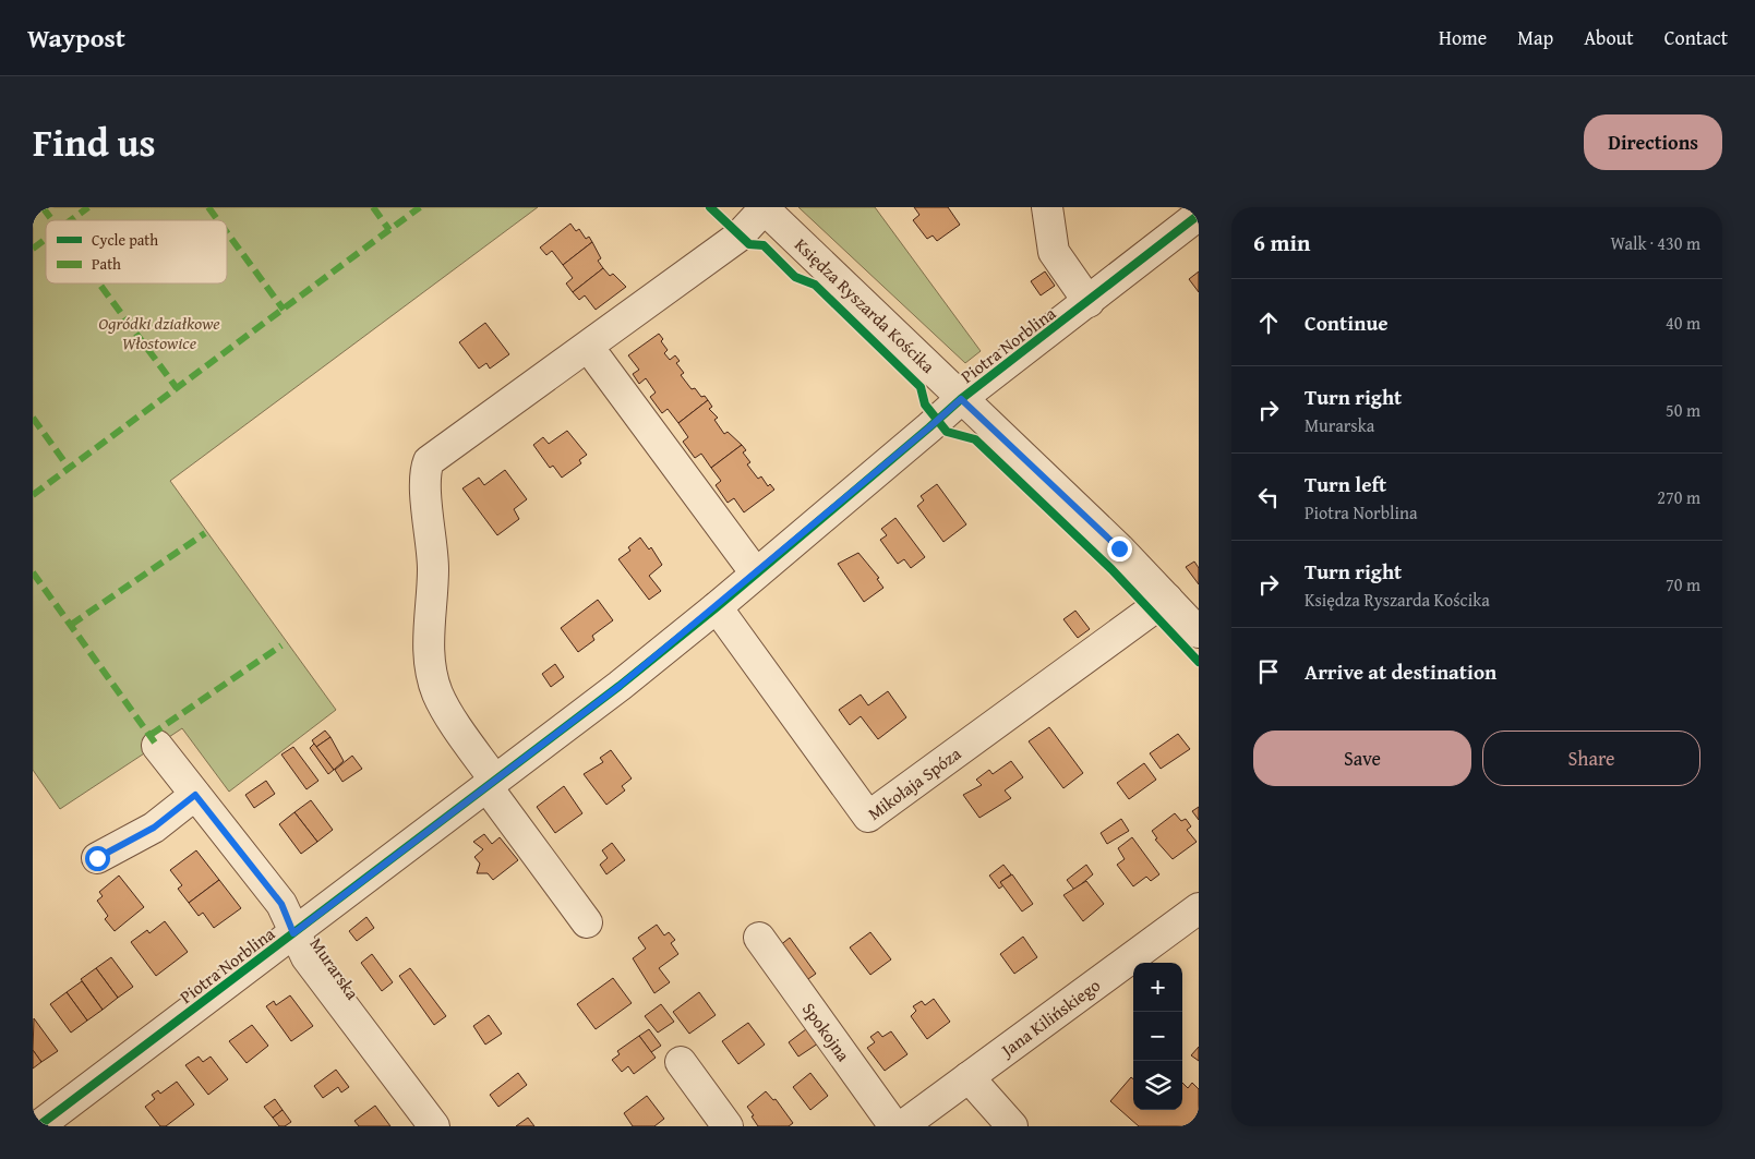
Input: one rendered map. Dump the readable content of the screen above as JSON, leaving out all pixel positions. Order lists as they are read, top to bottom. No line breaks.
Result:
{"streets":{"street":["Księdza Ryszarda Kościka","Piotra Norblina","Mikołaja Spóza","Murarska","Jana Kilińskiego","Spokojna"]},"crossings":[["Księdza Ryszarda Kościka","Piotra Norblina"],["Księdza Ryszarda Kościka","Mikołaja Spóza"],["Piotra Norblina","Mikołaja Spóza"],["Piotra Norblina","Murarska"]],"parks":["Ogródki działkowe Włostowice"],"legend":["Cycle path","Path"],"page":{"header":"Waypost","nav":["Home","Map","About","Contact"],"title":"Find us","buttons":["Directions",["Save","Share"]],"heading":["6 min","Walk · 430 m"],"list":[["Continue","40 m"],["Turn right","Murarska","50 m"],["Turn left","Piotra Norblina","270 m"],["Turn right","Księdza Ryszarda Kościka","70 m"],"Arrive at destination"],"map_buttons":["+","−"]}}
